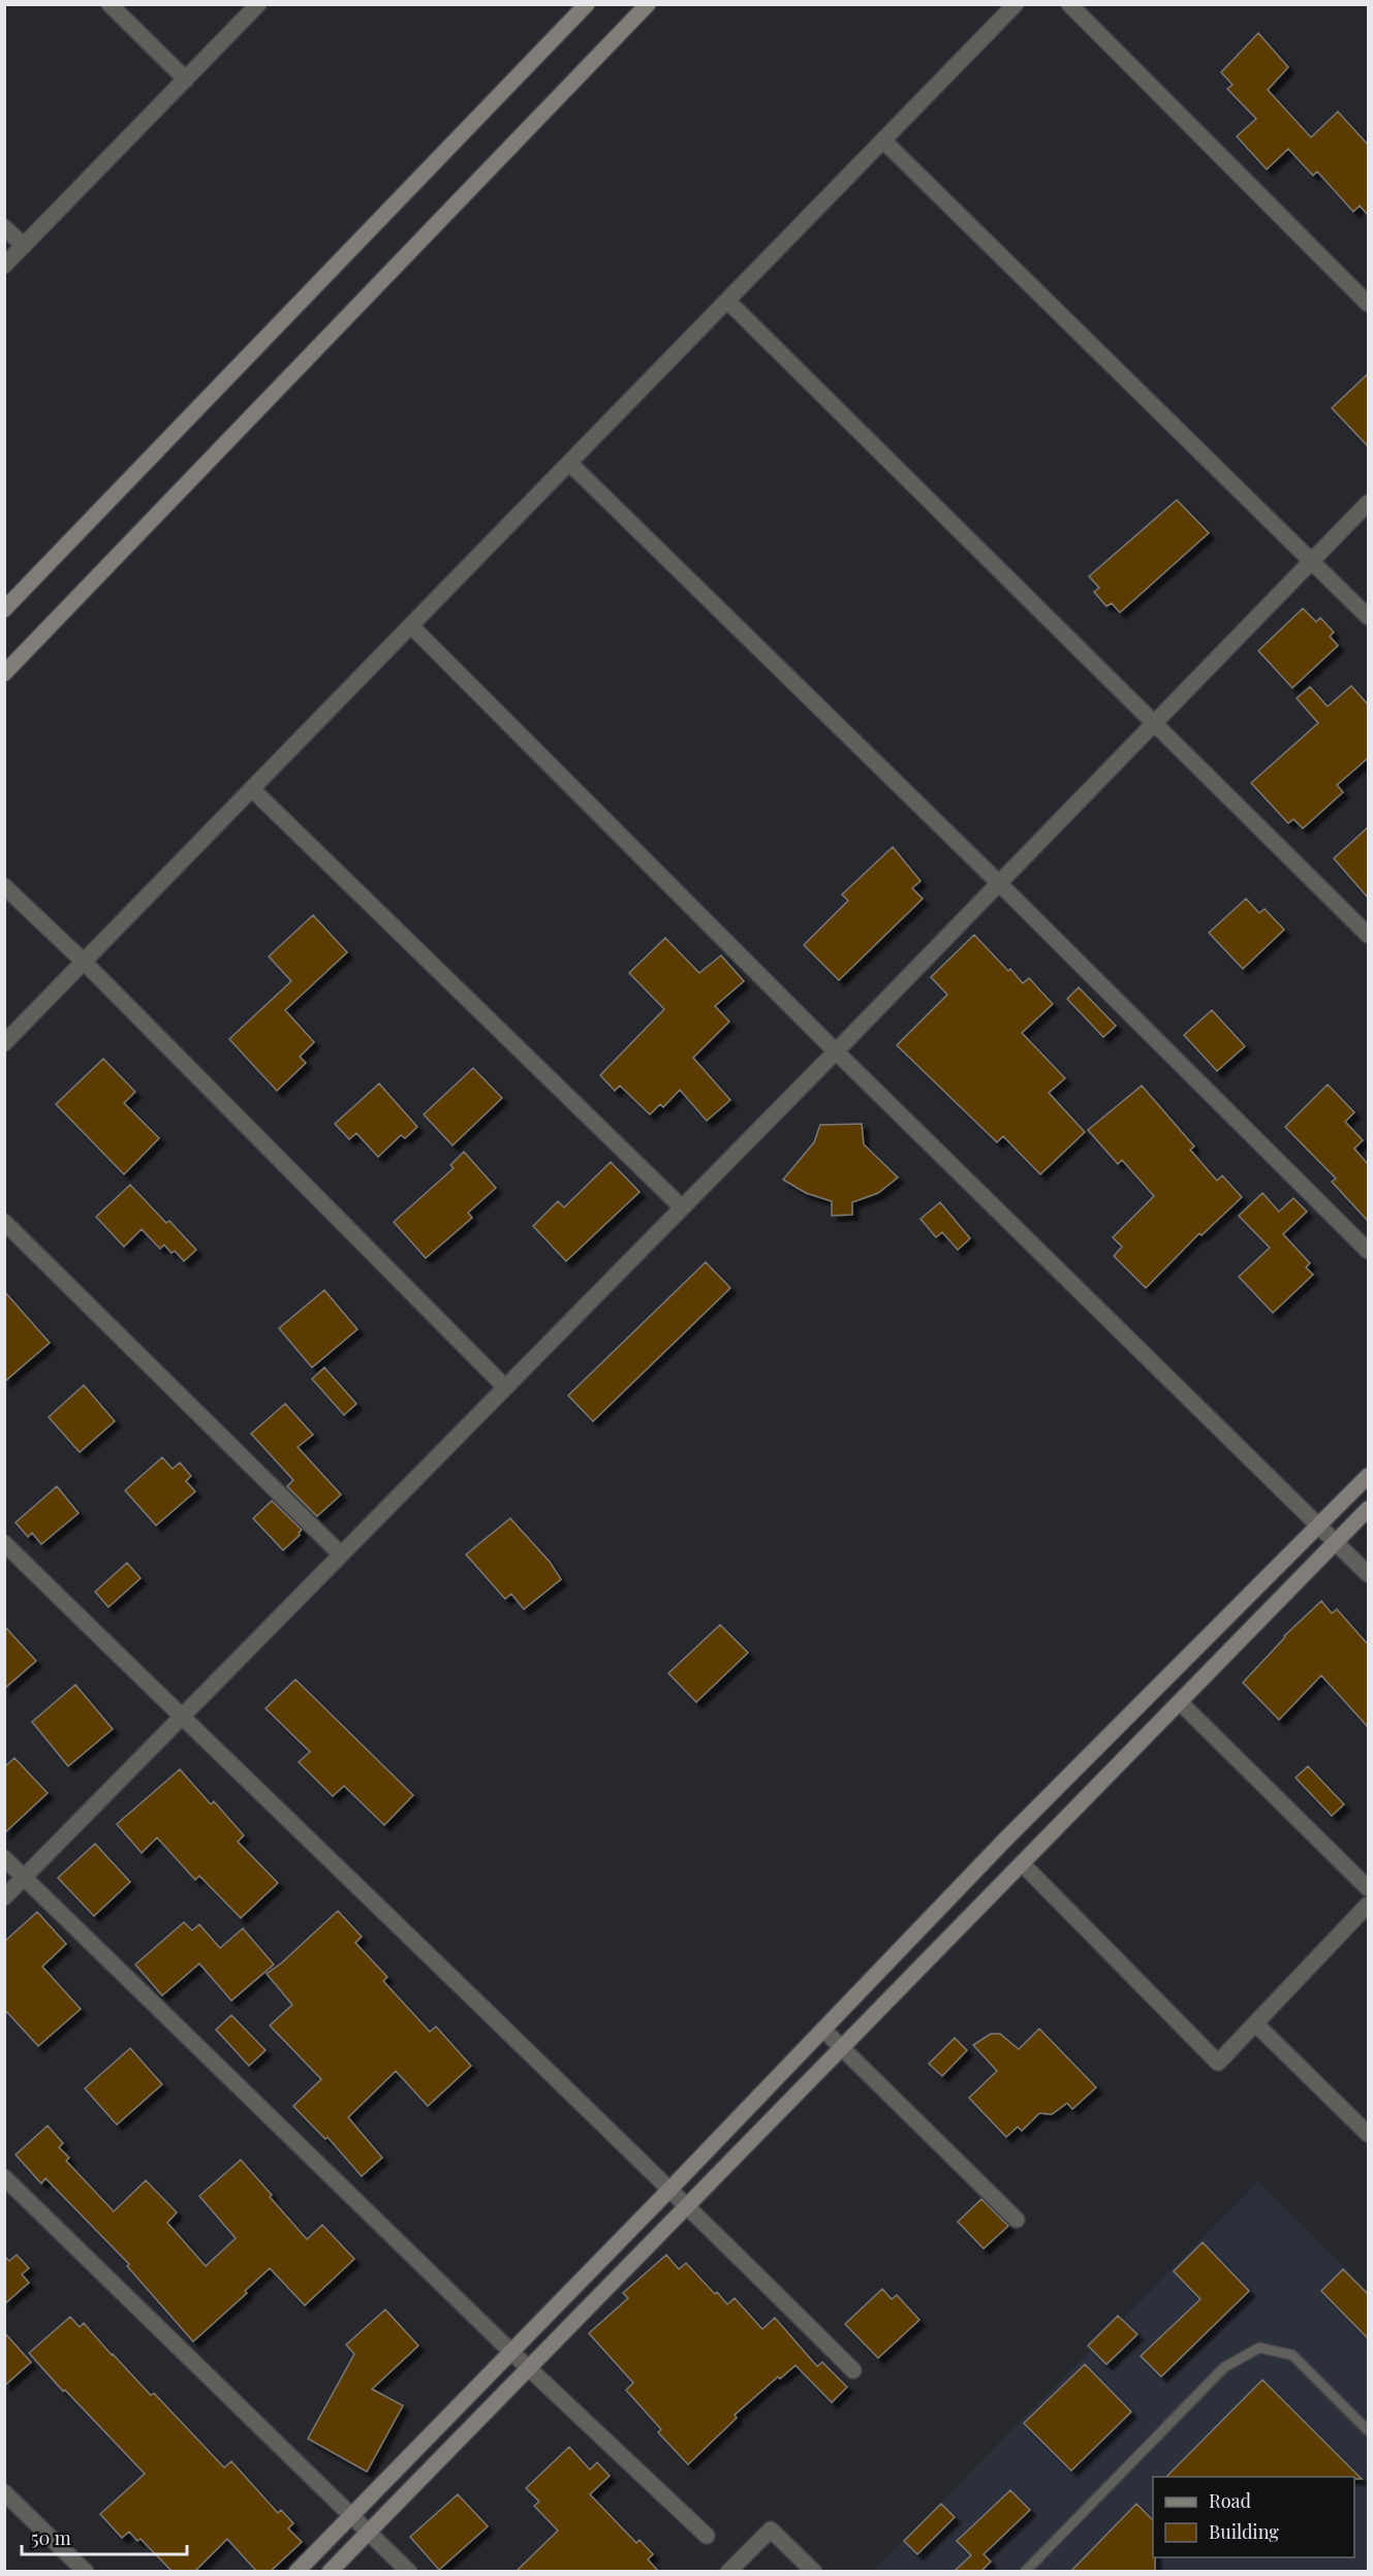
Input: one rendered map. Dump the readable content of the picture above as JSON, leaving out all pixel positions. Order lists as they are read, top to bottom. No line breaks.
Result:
{"legend":["Road","Building"],"scale_bar":"50 m"}
